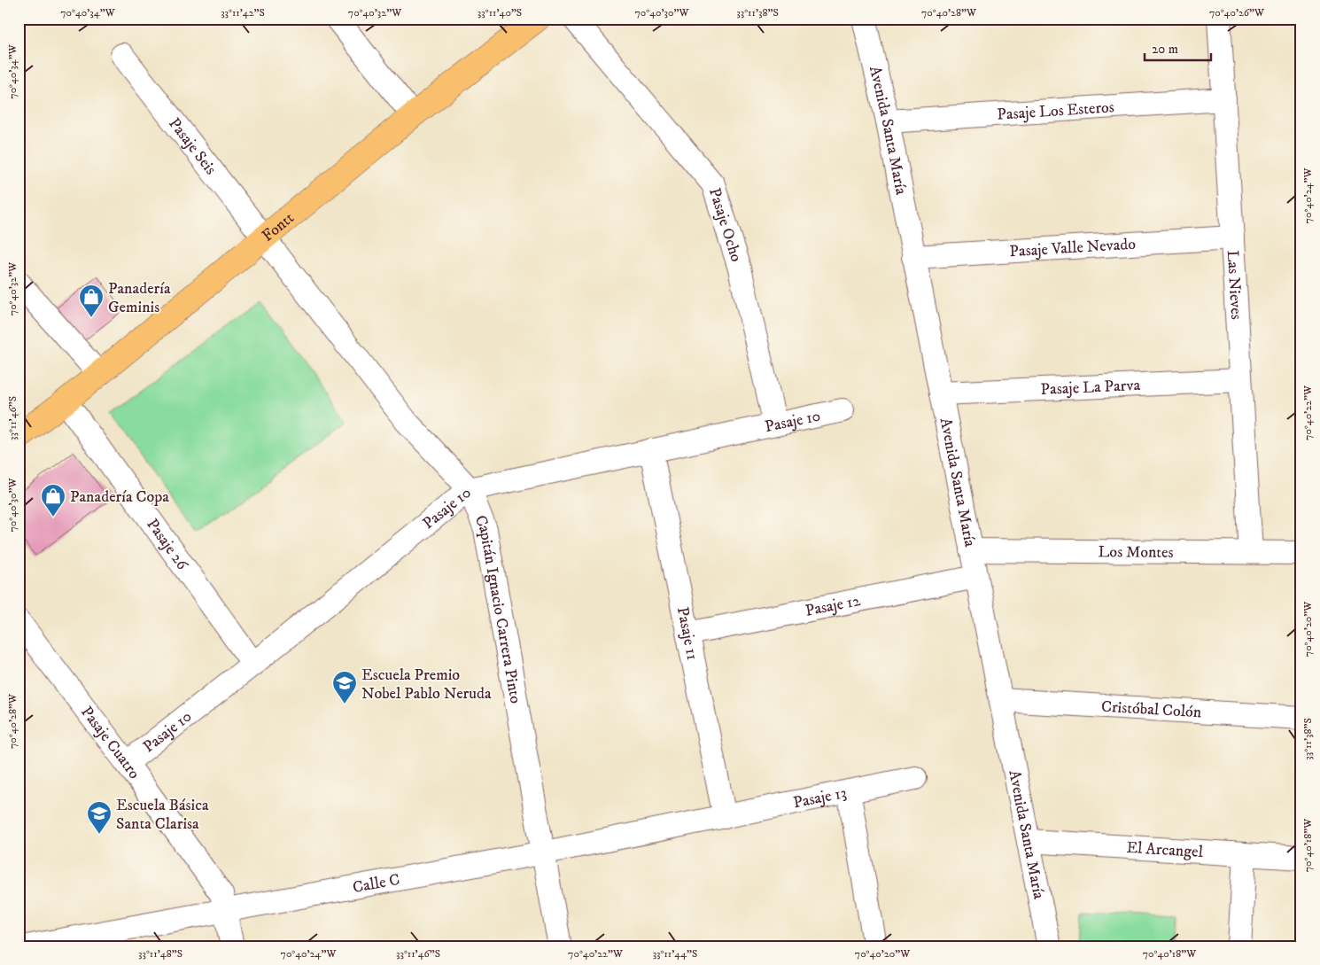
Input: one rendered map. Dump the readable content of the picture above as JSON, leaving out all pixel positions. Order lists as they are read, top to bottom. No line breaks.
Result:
{"streets":{"main road":["Fontt"],"street":["Pasaje Los Esteros","Avenida Santa María","Pasaje Seis","Pasaje Ocho","Pasaje Valle Nevado","Las Nieves","Pasaje La Parva","Pasaje 10","Pasaje 26","Los Montes","Pasaje 12","Capitán Ignacio Carrera Pinto","Pasaje 11","Cristóbal Colón","Pasaje Cuatro","Pasaje 13","El Arcangel","Calle C"]},"crossings":[["Pasaje Los Esteros","Avenida Santa María"],["Pasaje Los Esteros","Las Nieves"],["Avenida Santa María","Pasaje Valle Nevado"],["Avenida Santa María","Pasaje La Parva"],["Avenida Santa María","Los Montes"],["Avenida Santa María","Pasaje 12"],["Avenida Santa María","Cristóbal Colón"],["Avenida Santa María","El Arcangel"],["Pasaje Seis","Fontt"],["Pasaje Seis","Capitán Ignacio Carrera Pinto"],["Pasaje Ocho","Pasaje 10"],["Fontt","Pasaje 26"],["Fontt","Capitán Ignacio Carrera Pinto"],["Pasaje Valle Nevado","Las Nieves"],["Las Nieves","Pasaje La Parva"],["Las Nieves","Los Montes"],["Pasaje 10","Pasaje 26"],["Pasaje 10","Capitán Ignacio Carrera Pinto"],["Pasaje 10","Pasaje 11"],["Pasaje 10","Pasaje Cuatro"],["Pasaje 12","Pasaje 11"],["Capitán Ignacio Carrera Pinto","Calle C"],["Pasaje 11","Pasaje 13"],["Pasaje 11","Calle C"],["Pasaje Cuatro","Calle C"],["Pasaje 13","Calle C"]],"places":{"shop":["Panadería Geminis","Panadería Copa"],"school or university":["Escuela Premio Nobel Pablo Neruda","Escuela Básica Santa Clarisa"]},"scale_bar":"20 m","coordinates":["70°40'34\"W","33°11'42\"S","70°40'32\"W","33°11'40\"S","70°40'30\"W","33°11'38\"S","70°40'28\"W","70°40'26\"W","70°40'24\"W","70°40'22\"W","33°11'46\"S","70°40'20\"W","70°40'18\"W","33°11'48\"S","33°11'44\"S"]}
